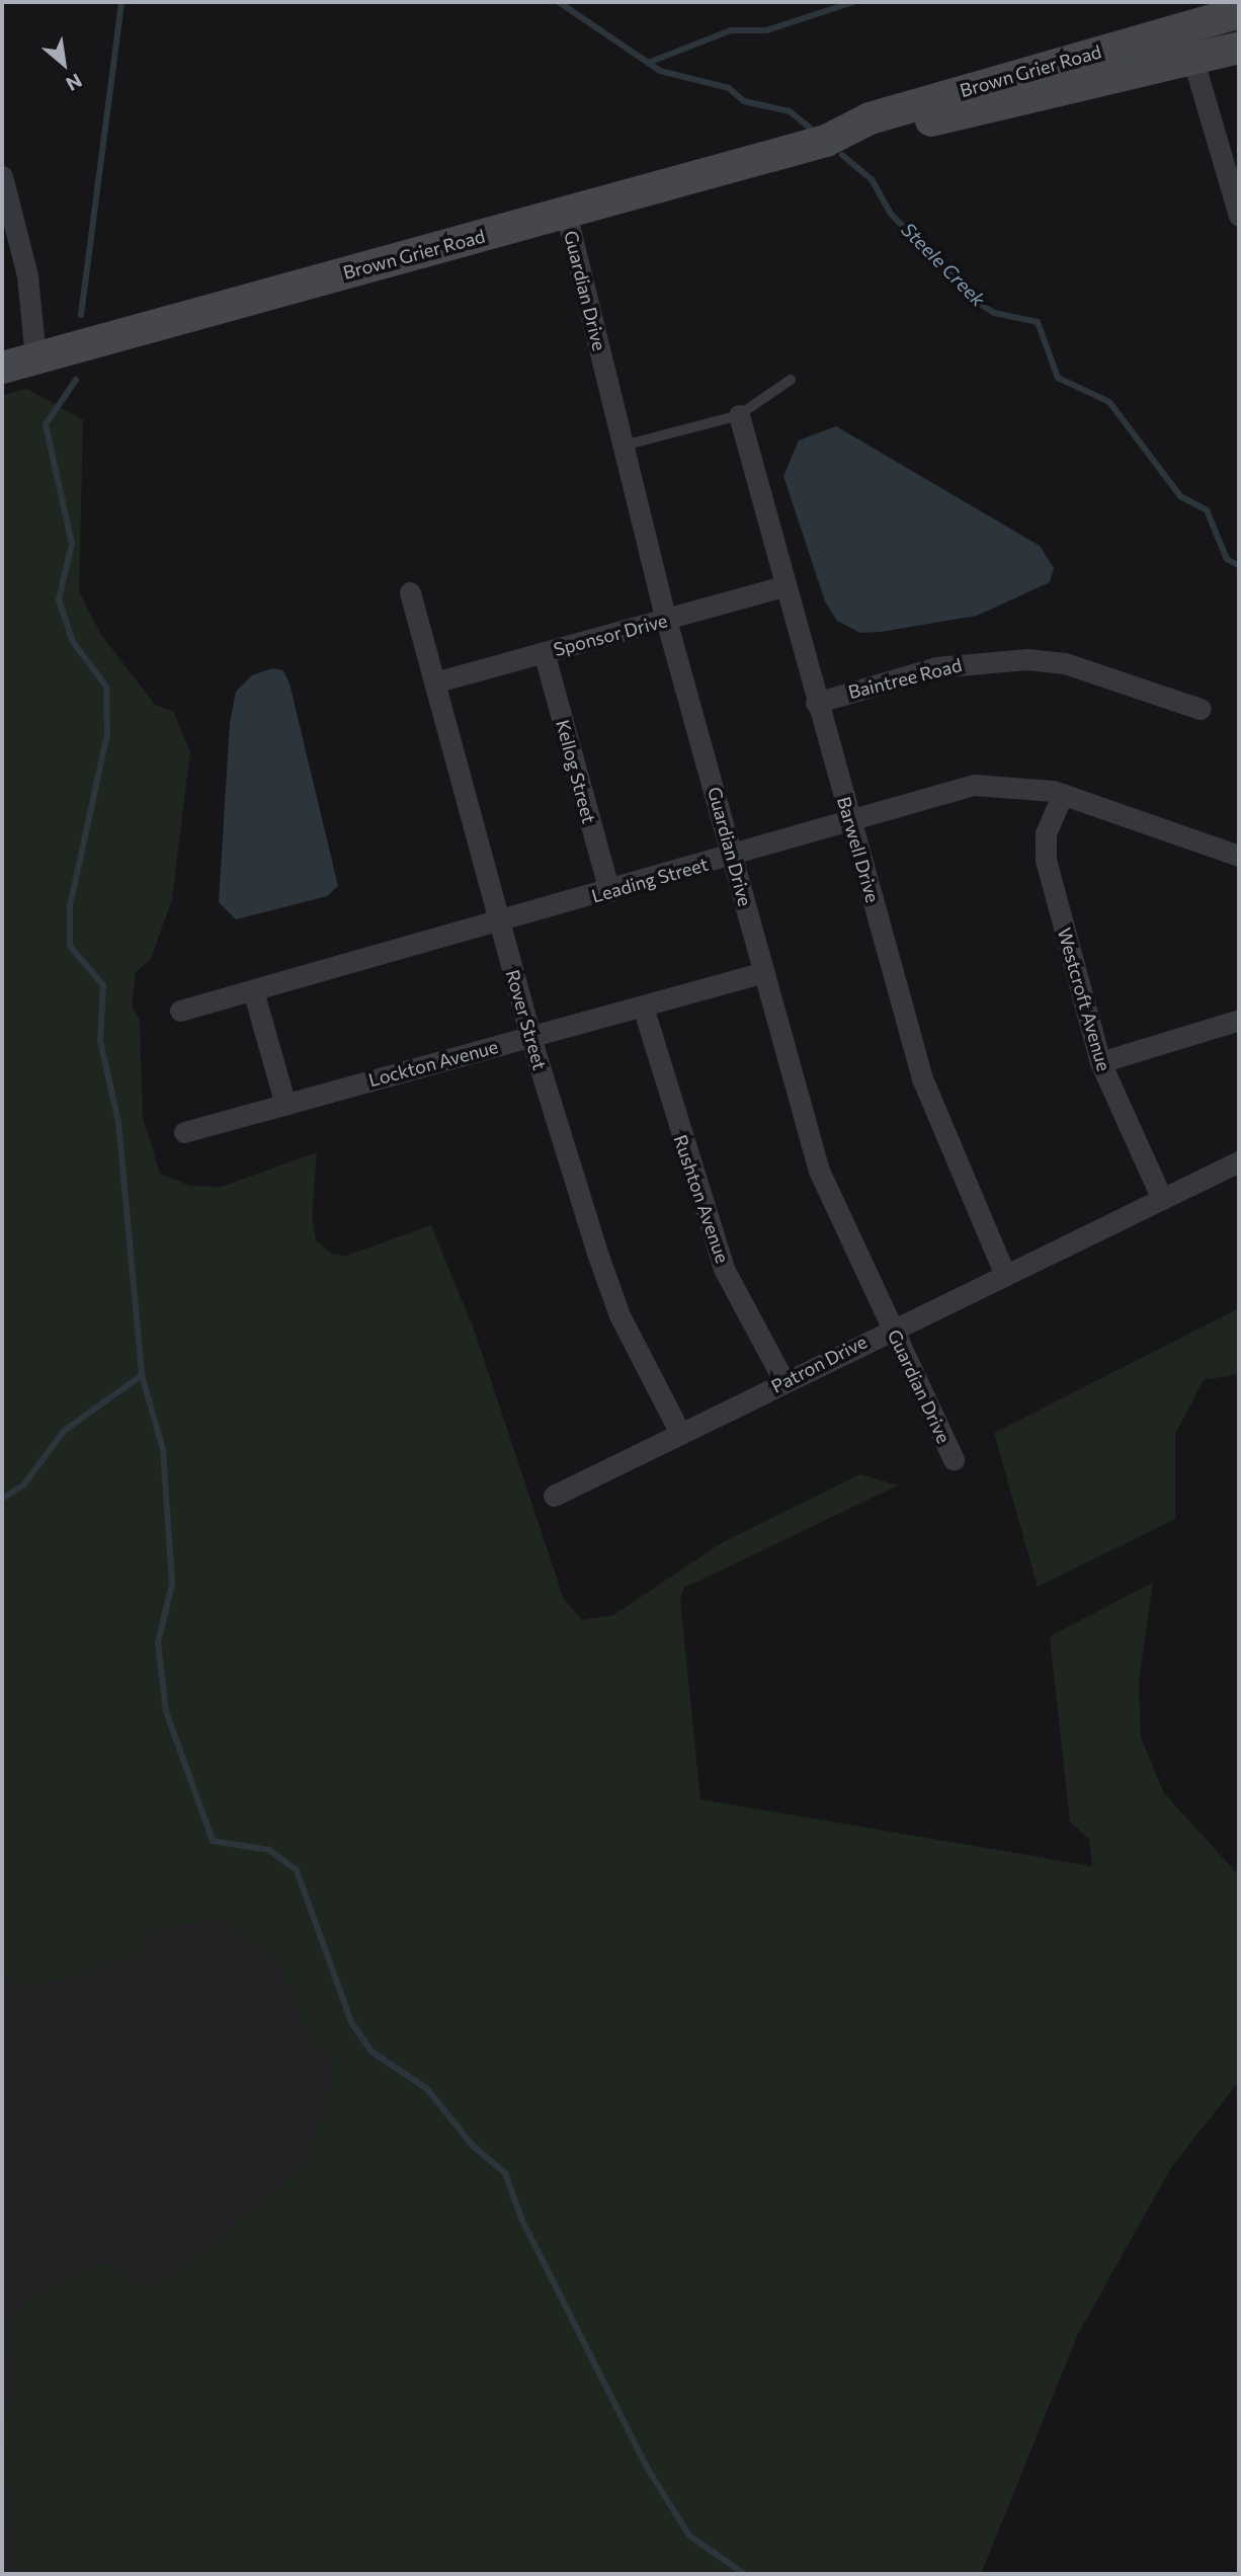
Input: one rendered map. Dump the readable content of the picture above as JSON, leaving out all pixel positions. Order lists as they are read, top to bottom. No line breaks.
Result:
{"streets":{"main road":["Brown Grier Road"],"street":["Guardian Drive","Sponsor Drive","Baintree Road","Kellog Street","Barwell Drive","Leading Street","Westcroft Avenue","Rover Street","Lockton Avenue","Rushton Avenue","Patron Drive"]},"crossings":[["Brown Grier Road","Guardian Drive"],["Guardian Drive","Sponsor Drive"],["Guardian Drive","Leading Street"],["Guardian Drive","Lockton Avenue"],["Guardian Drive","Patron Drive"],["Sponsor Drive","Kellog Street"],["Sponsor Drive","Barwell Drive"],["Sponsor Drive","Rover Street"],["Baintree Road","Barwell Drive"],["Kellog Street","Leading Street"],["Barwell Drive","Leading Street"],["Barwell Drive","Patron Drive"],["Leading Street","Westcroft Avenue"],["Leading Street","Rover Street"],["Westcroft Avenue","Patron Drive"],["Rover Street","Lockton Avenue"],["Rover Street","Patron Drive"],["Lockton Avenue","Rushton Avenue"],["Rushton Avenue","Patron Drive"]],"water":["Steele Creek"],"north":"bottom right"}
